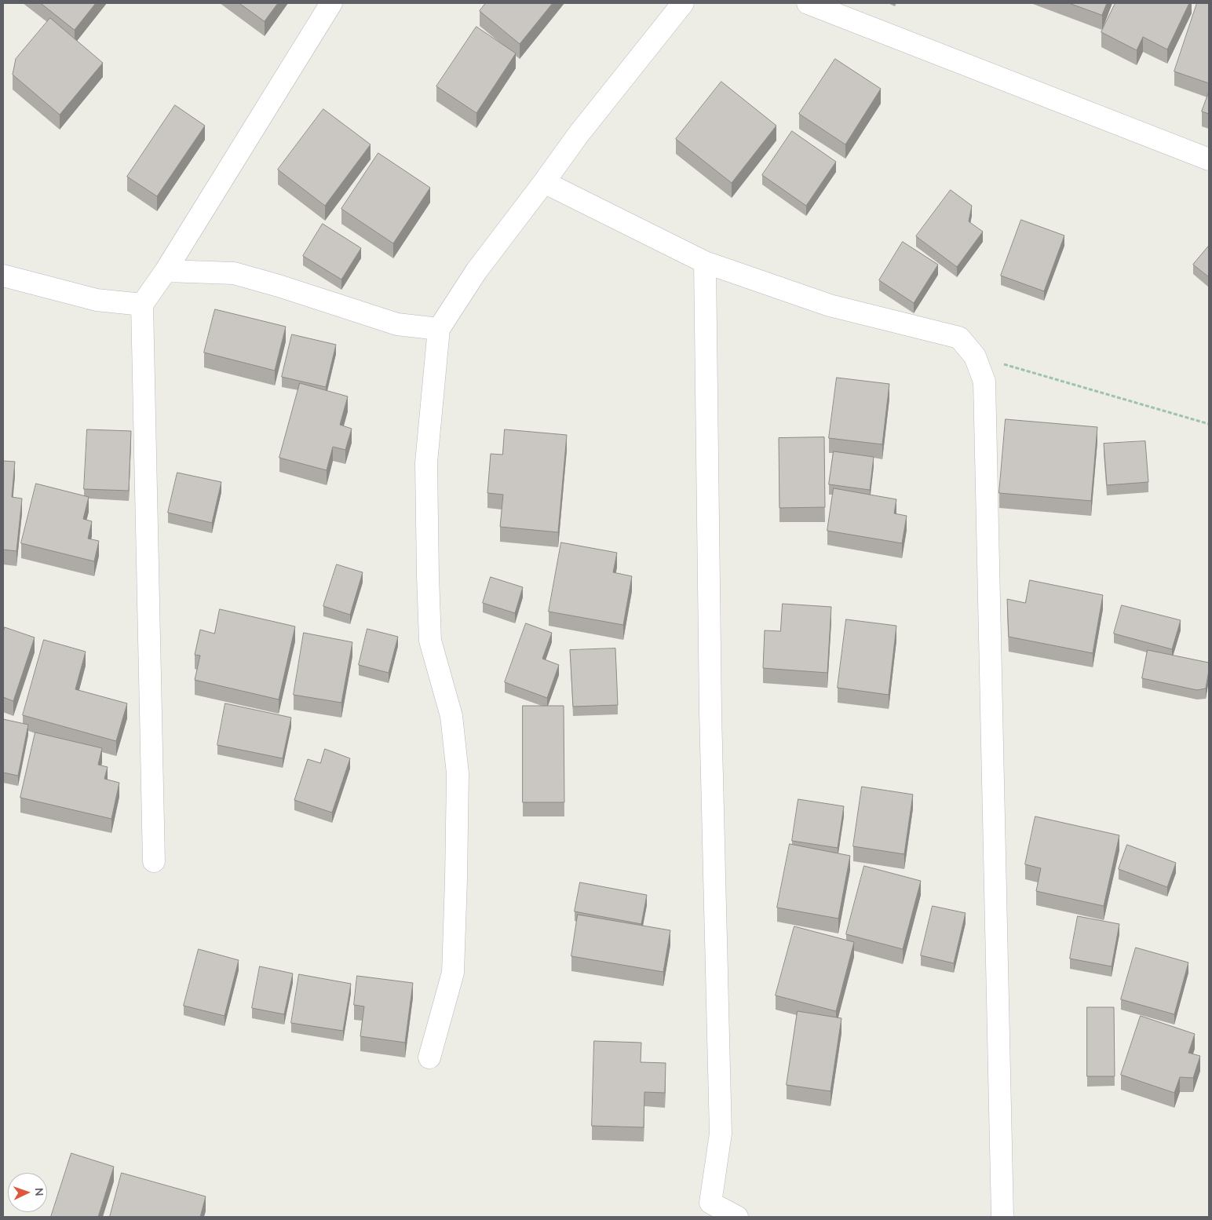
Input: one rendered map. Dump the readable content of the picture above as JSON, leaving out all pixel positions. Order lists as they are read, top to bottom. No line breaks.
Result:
{"north":"right"}
